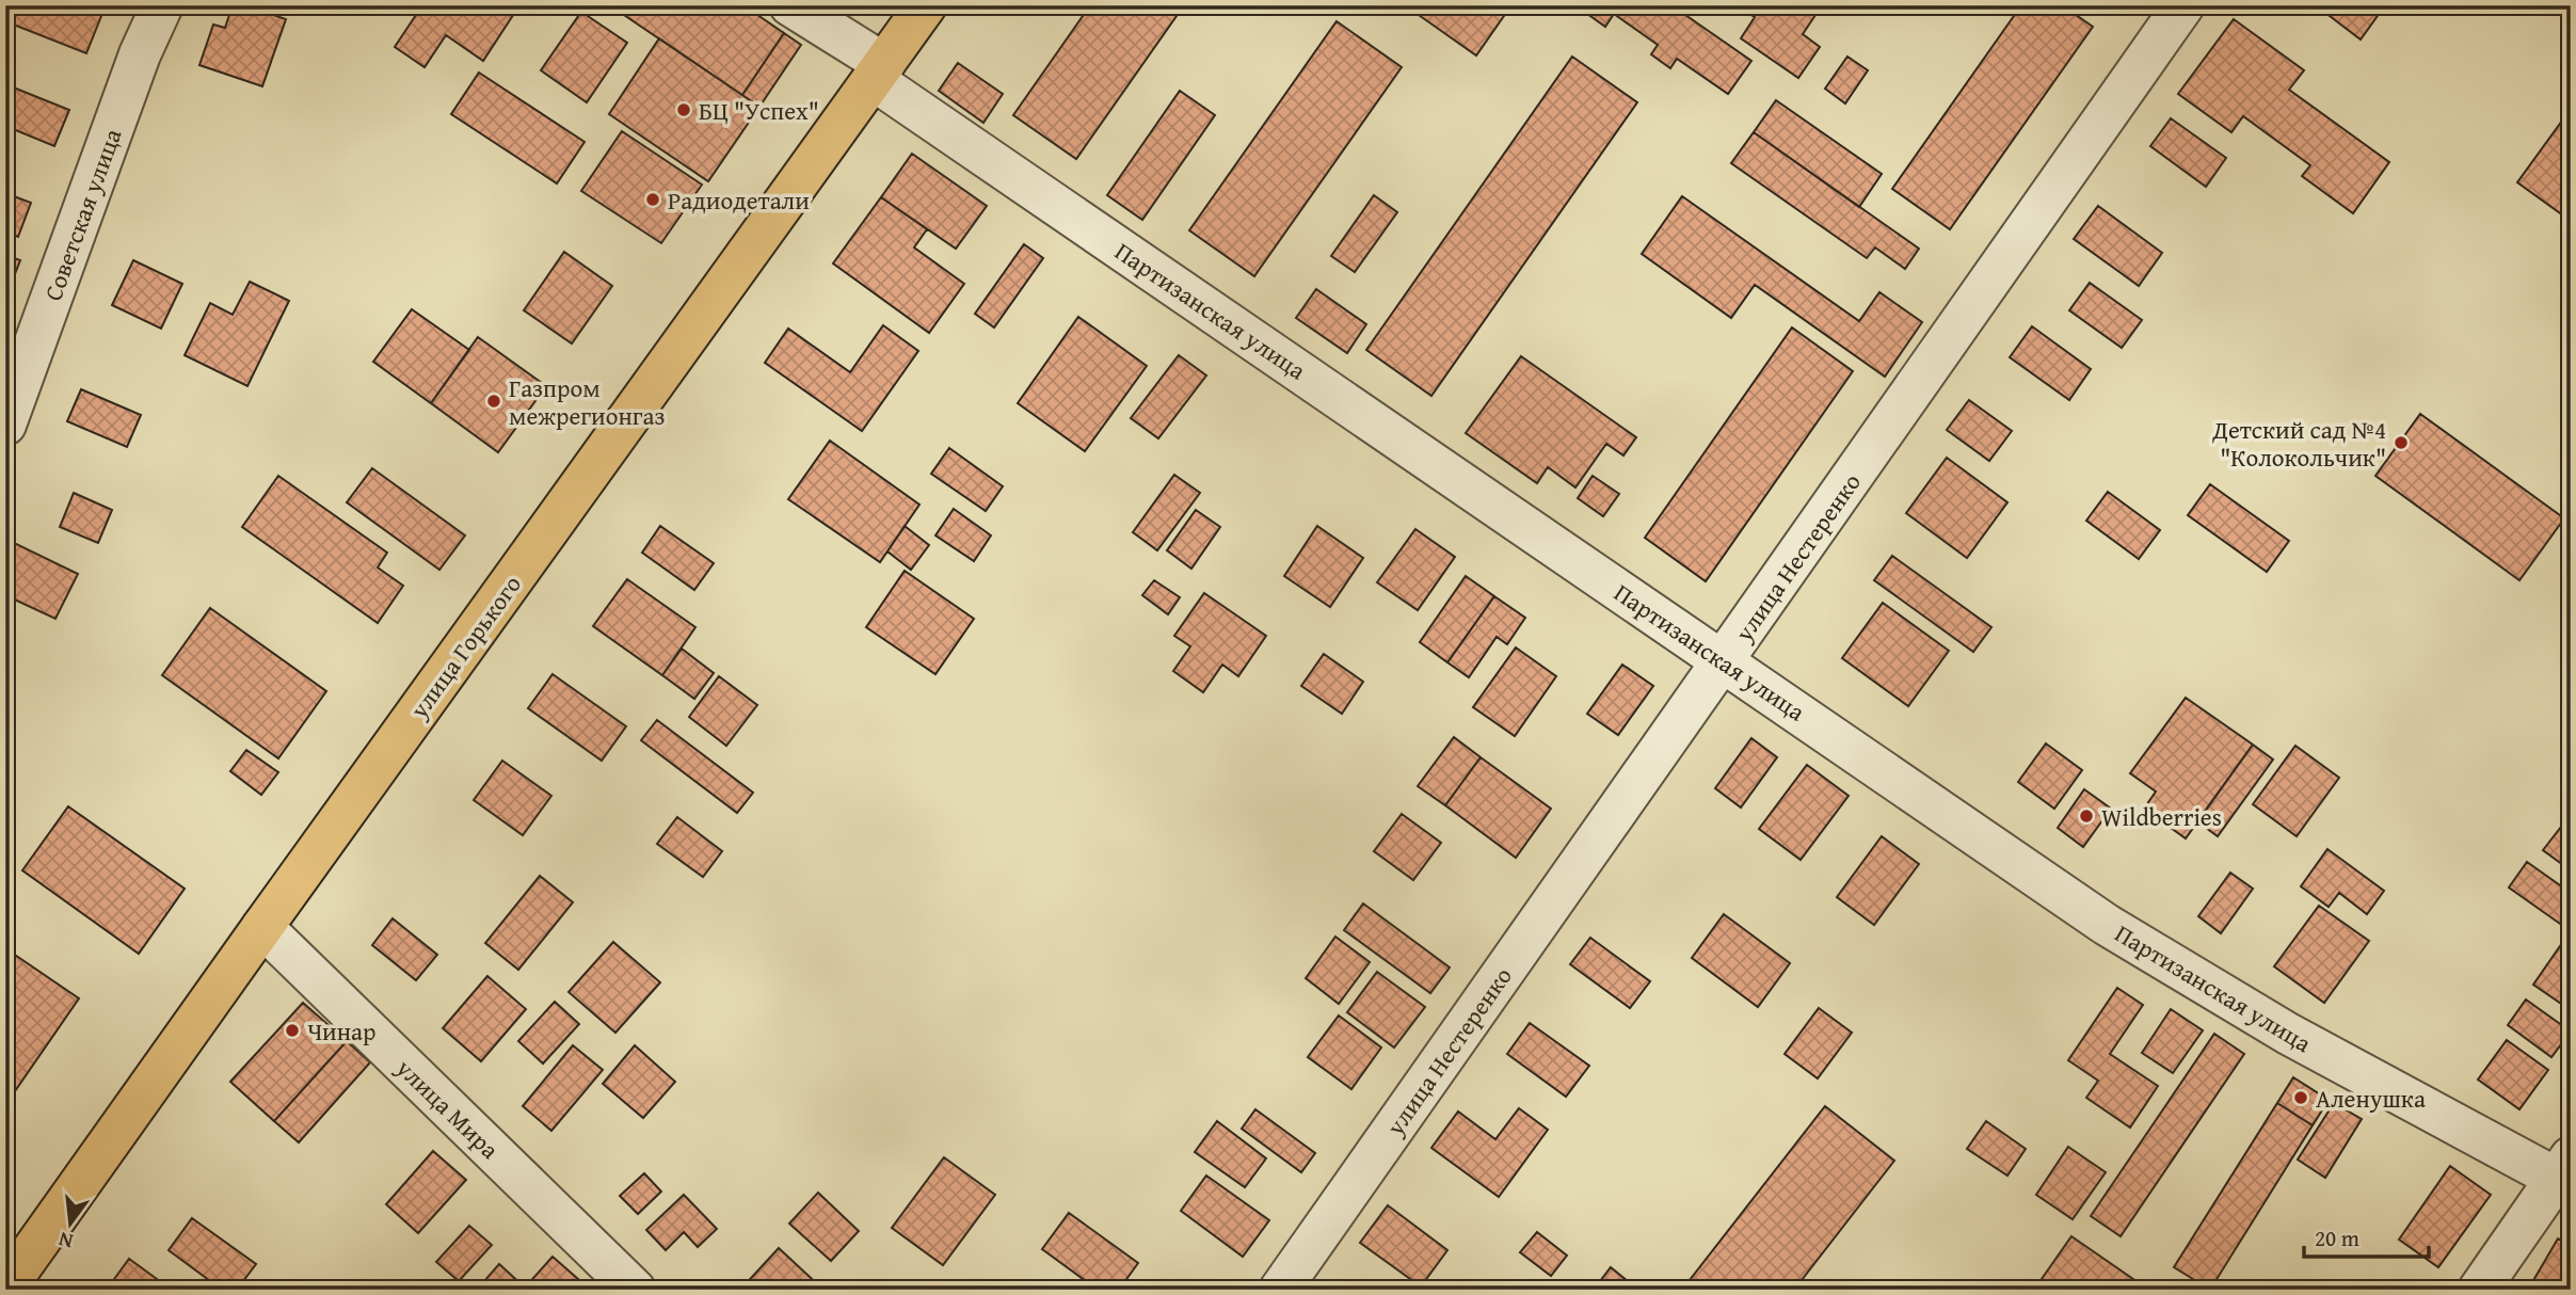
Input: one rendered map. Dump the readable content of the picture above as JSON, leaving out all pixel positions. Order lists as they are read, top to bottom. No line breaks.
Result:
{"streets":{"main road":["улица Горького"],"street":["Советская улица","Партизанская улица","улица Нестеренко","улица Мира"]},"crossings":[["Партизанская улица","улица Нестеренко"],["Партизанская улица","улица Горького"],["улица Горького","улица Мира"]],"places":["БЦ \"Успех\"","Радиодетали","Газпром межрегионгаз","Детский сад №4 \"Колокольчик\"","Wildberries","Чинар","Аленушка"],"scale_bar":"20 m","north":"bottom"}
